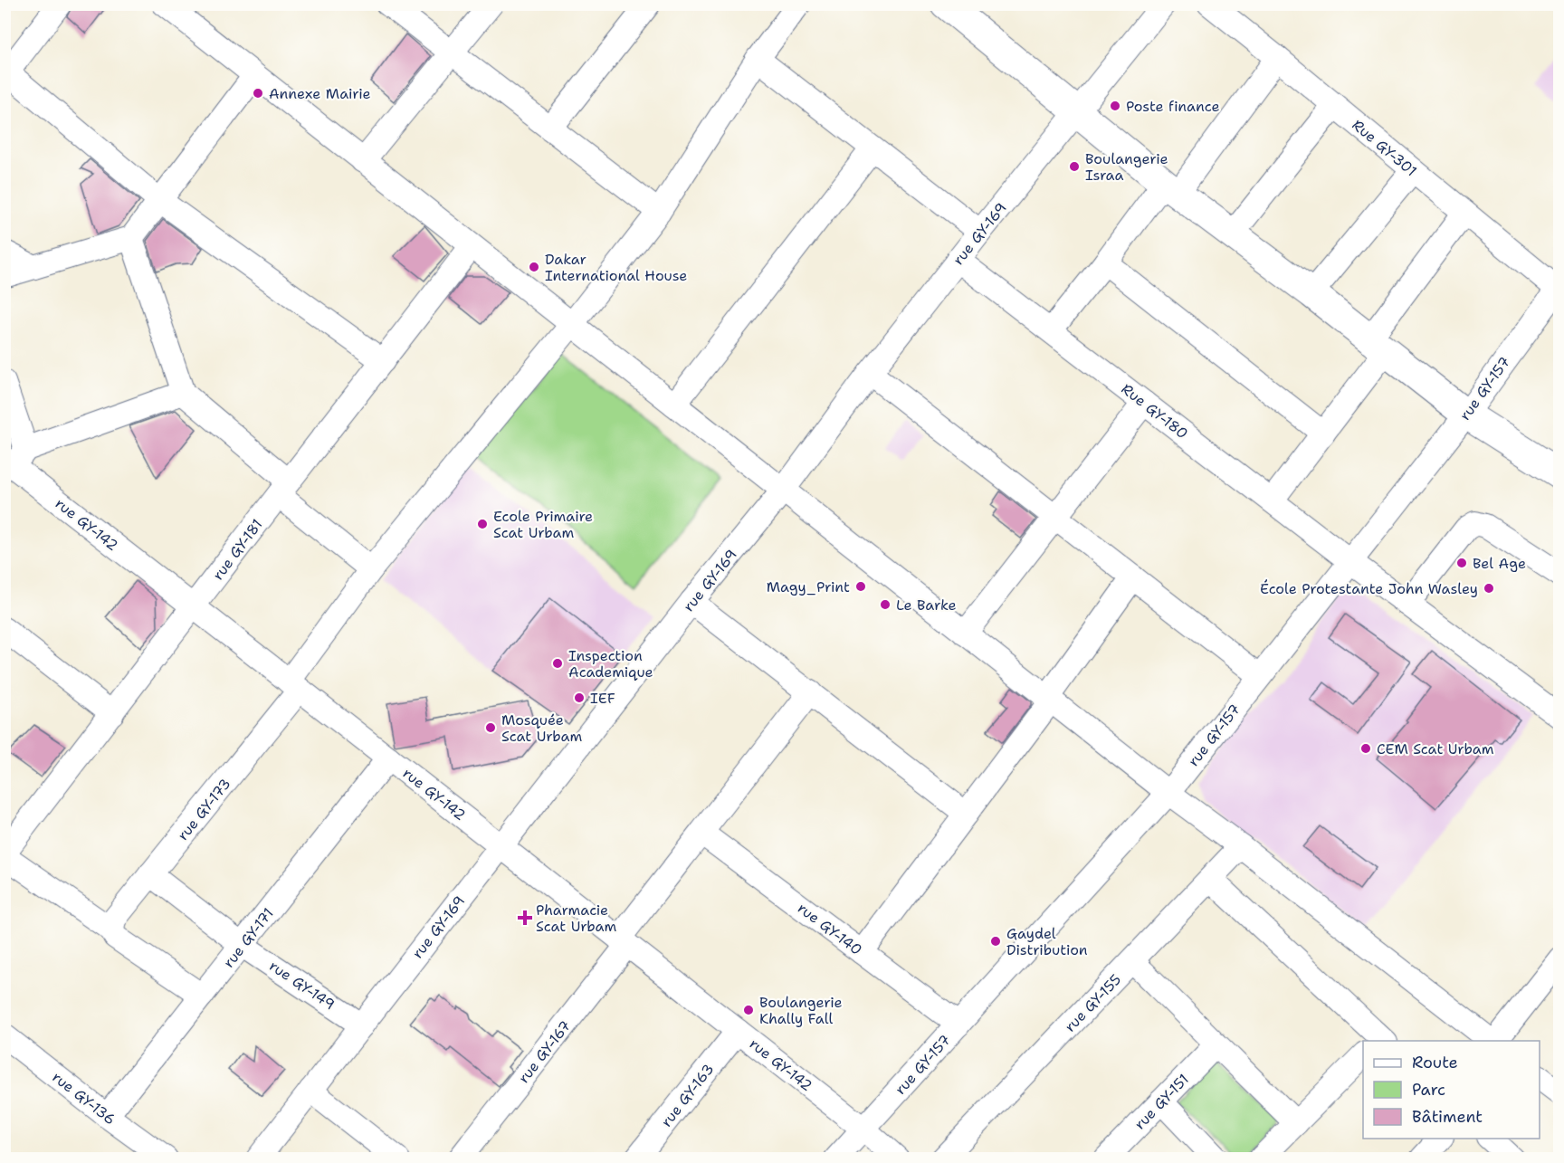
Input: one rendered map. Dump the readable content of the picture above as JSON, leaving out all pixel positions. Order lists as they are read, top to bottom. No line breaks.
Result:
{"streets":{"street":["Rue GY-301","rue GY-169","rue GY-157","Rue GY-180","rue GY-142","rue GY-181","rue GY-173","rue GY-140","rue GY-171","rue GY-149","rue GY-155","rue GY-167","rue GY-163","rue GY-136","rue GY-151"]},"crossings":[["Rue GY-301","rue GY-157"],["rue GY-169","Rue GY-180"],["rue GY-169","rue GY-142"],["rue GY-169","rue GY-149"],["rue GY-157","Rue GY-180"],["rue GY-157","rue GY-142"],["rue GY-157","rue GY-140"],["rue GY-142","rue GY-181"],["rue GY-142","rue GY-173"],["rue GY-142","rue GY-171"],["rue GY-142","rue GY-167"],["rue GY-142","rue GY-163"],["rue GY-173","rue GY-149"],["rue GY-140","rue GY-167"],["rue GY-171","rue GY-149"],["rue GY-171","rue GY-136"]],"places":{"other":["Annexe Mairie","Poste finance","Boulangerie Israa","Dakar International House","Ecole Primaire Scat Urbam","Bel Age","Magy_Print","École Protestante John Wasley","Le Barke","Inspection Academique","IEF","Mosquée Scat Urbam","CEM Scat Urbam","Gaydel Distribution","Boulangerie Khally Fall"],"health":["Pharmacie Scat Urbam"]},"legend":["Route","Parc","Bâtiment"]}
